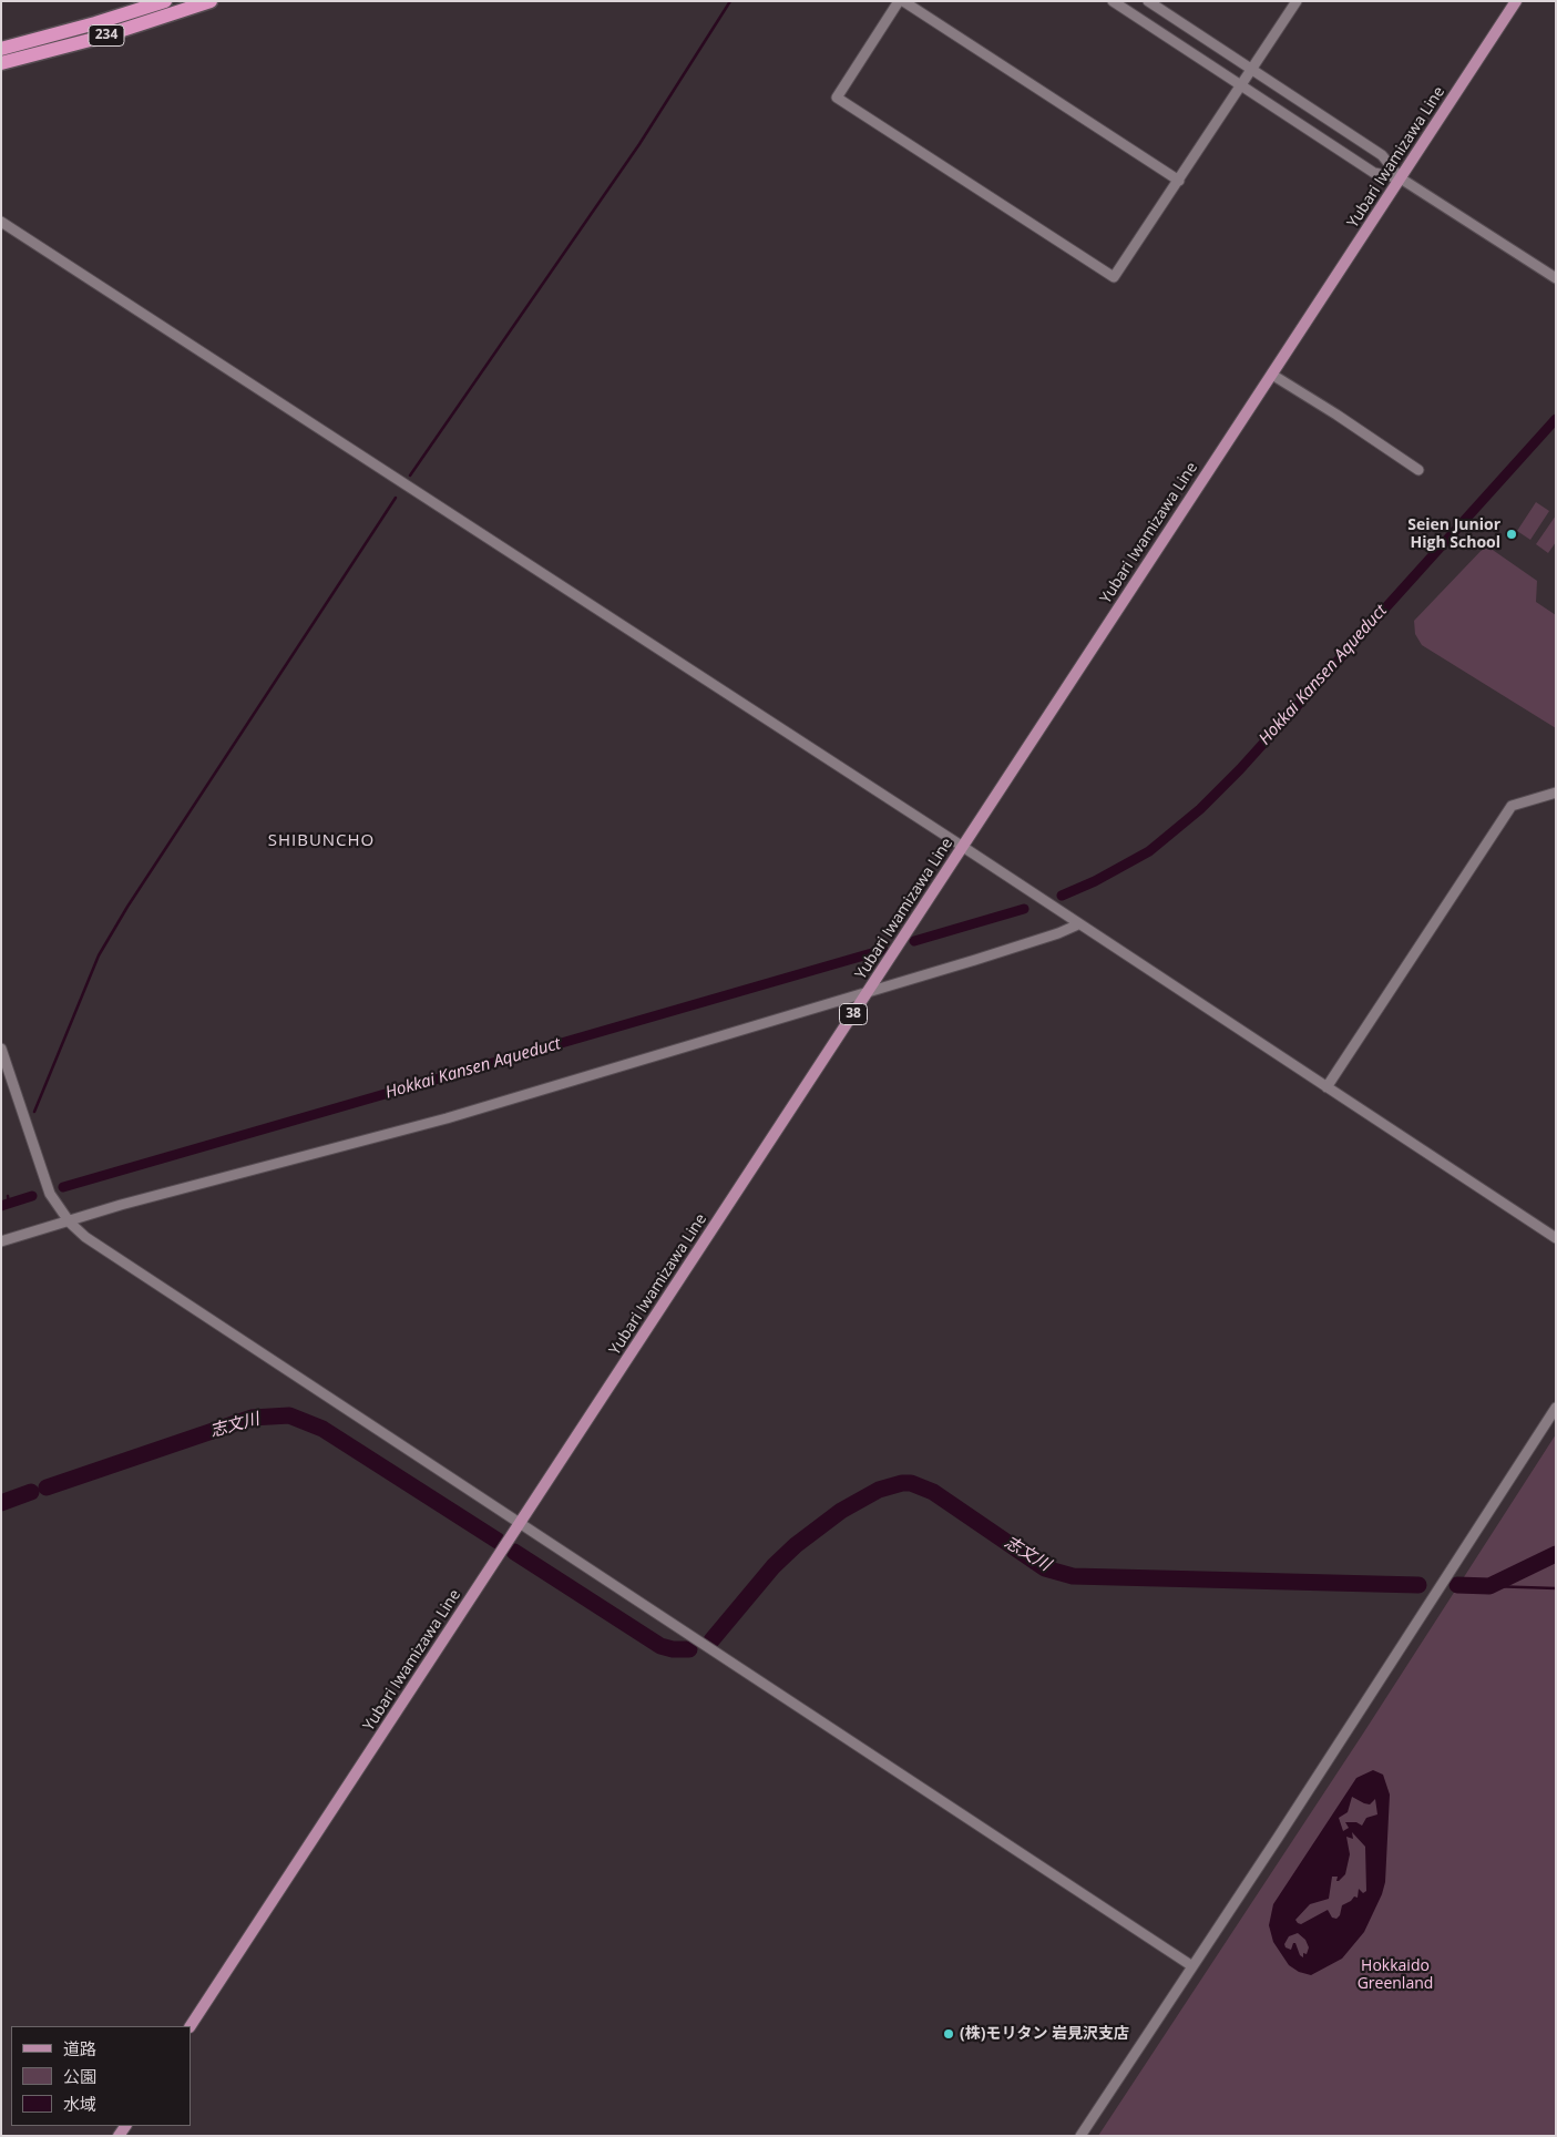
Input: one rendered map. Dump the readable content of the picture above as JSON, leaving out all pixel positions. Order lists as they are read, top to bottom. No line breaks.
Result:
{"streets":{"highway":["234"],"main road":["Yubari Iwamizawa Line","38"]},"districts":["SHIBUNCHO"],"water":["Hokkai Kansen Aqueduct","志文川"],"parks":["Hokkaido Greenland"],"places":["Seien Junior High School","(株)モリタン 岩見沢支店"],"legend":["道路","公園","水域"]}
